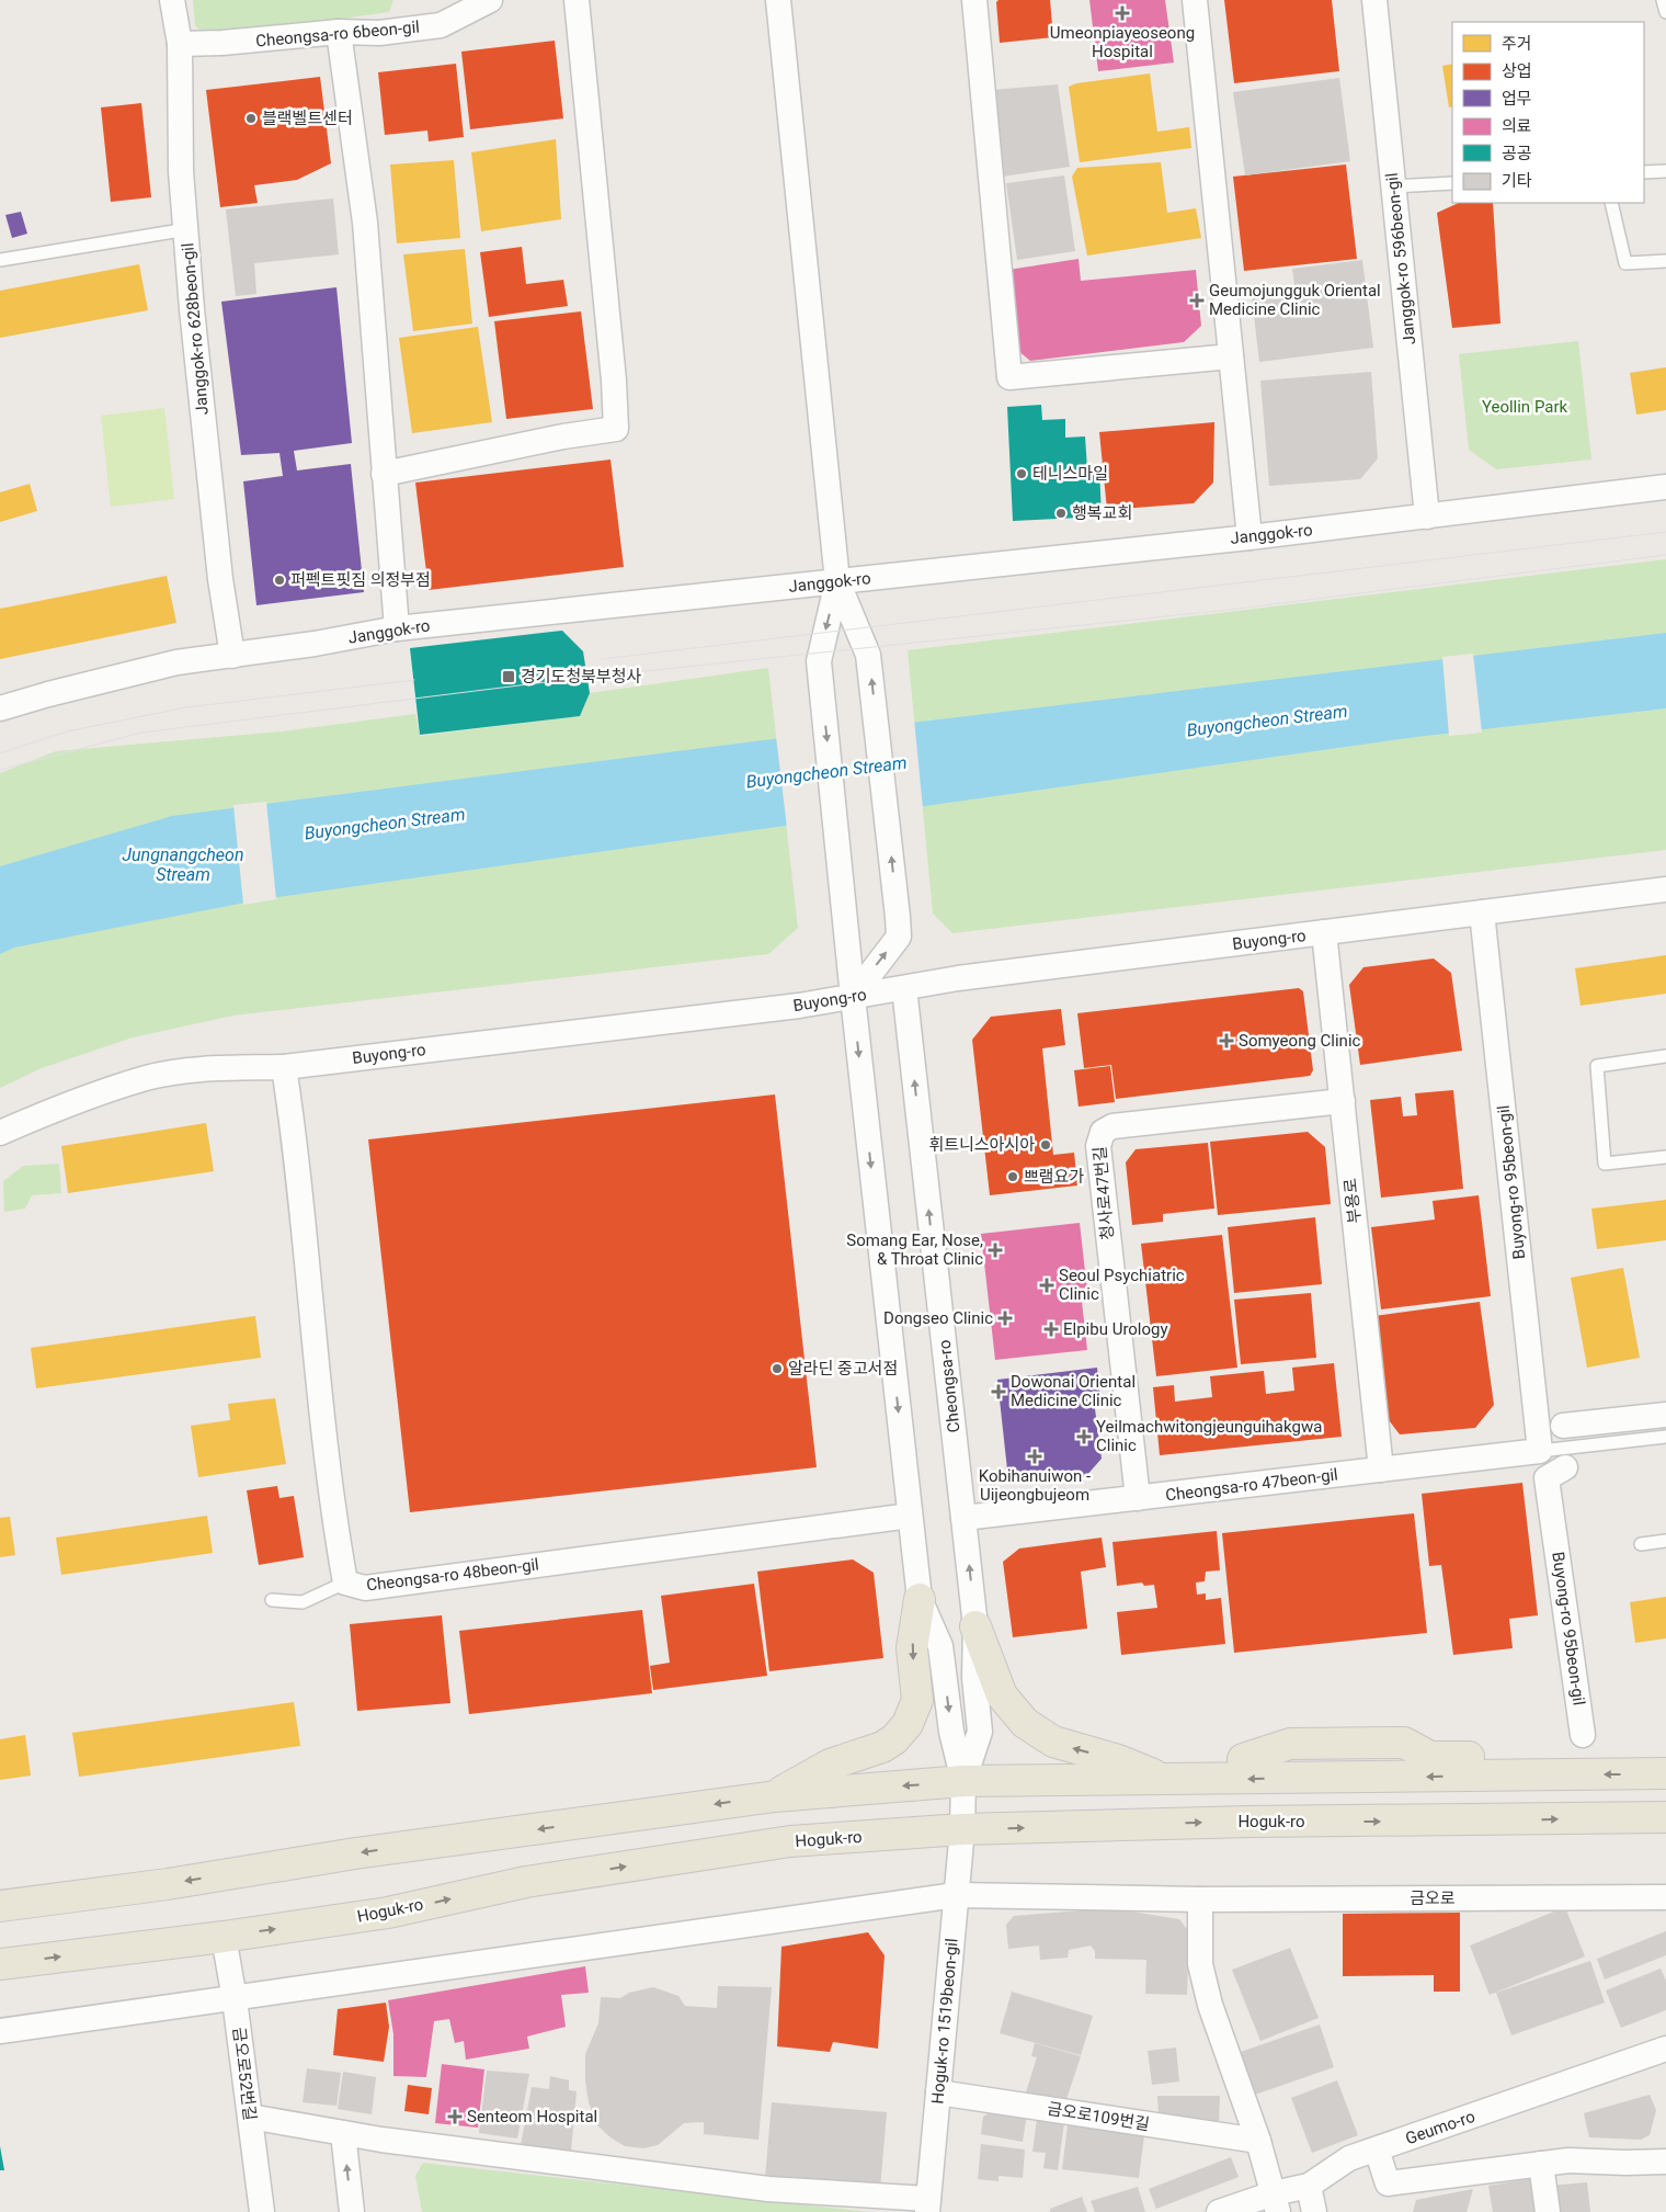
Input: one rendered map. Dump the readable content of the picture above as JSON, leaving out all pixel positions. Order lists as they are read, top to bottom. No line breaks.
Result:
{"streets":{"main road":["Hoguk-ro"],"street":["Cheongsa-ro 6beon-gil","Janggok-ro 596beon-gil","Janggok-ro 628beon-gil","Janggok-ro","Buyong-ro","Buyong-ro 95beon-gil","청사로47번길","부용로","Cheongsa-ro","Cheongsa-ro 47beon-gil","Cheongsa-ro 48beon-gil","금오로","Hoguk-ro 1519beon-gil","금오로52번길","금오로109번길","Geumo-ro"]},"crossings":[["Cheongsa-ro 6beon-gil","Janggok-ro 628beon-gil"],["Janggok-ro 596beon-gil","Janggok-ro"],["Janggok-ro 628beon-gil","Janggok-ro"],["Janggok-ro","Cheongsa-ro"],["Buyong-ro","Buyong-ro 95beon-gil"],["Buyong-ro","부용로"],["Buyong-ro","Cheongsa-ro"],["Buyong-ro","Cheongsa-ro 48beon-gil"],["Buyong-ro 95beon-gil","Cheongsa-ro 47beon-gil"],["청사로47번길","부용로"],["청사로47번길","Cheongsa-ro 47beon-gil"],["부용로","Cheongsa-ro 47beon-gil"],["Cheongsa-ro","Cheongsa-ro 47beon-gil"],["Cheongsa-ro","Cheongsa-ro 48beon-gil"],["Cheongsa-ro","Hoguk-ro"],["Cheongsa-ro","Hoguk-ro 1519beon-gil"],["Hoguk-ro","Hoguk-ro 1519beon-gil"],["Hoguk-ro","금오로52번길"],["금오로","Hoguk-ro 1519beon-gil"],["금오로","금오로52번길"],["Hoguk-ro 1519beon-gil","금오로109번길"]],"water":["Buyongcheon Stream","Jungnangcheon Stream"],"parks":["Yeollin Park"],"places":{"health":["Umeonpiayeoseong Hospital","Geumojungguk Oriental Medicine Clinic","Somyeong Clinic","Somang Ear, Nose, & Throat Clinic","Seoul Psychiatric Clinic","Dongseo Clinic","Elpibu Urology","Dowonai Oriental Medicine Clinic","Yeilmachwitongjeunguihakgwa Clinic","Kobihanuiwon - Uijeongbujeom","Senteom Hospital"],"other":["블랙벨트센터","테니스마일","행복교회","퍼펙트핏짐 의정부점","휘트니스아시아","쁘램요가","알라딘 중고서점"],"transit":["경기도청북부청사"]},"legend":["주거","상업","업무","의료","공공","기타"]}
